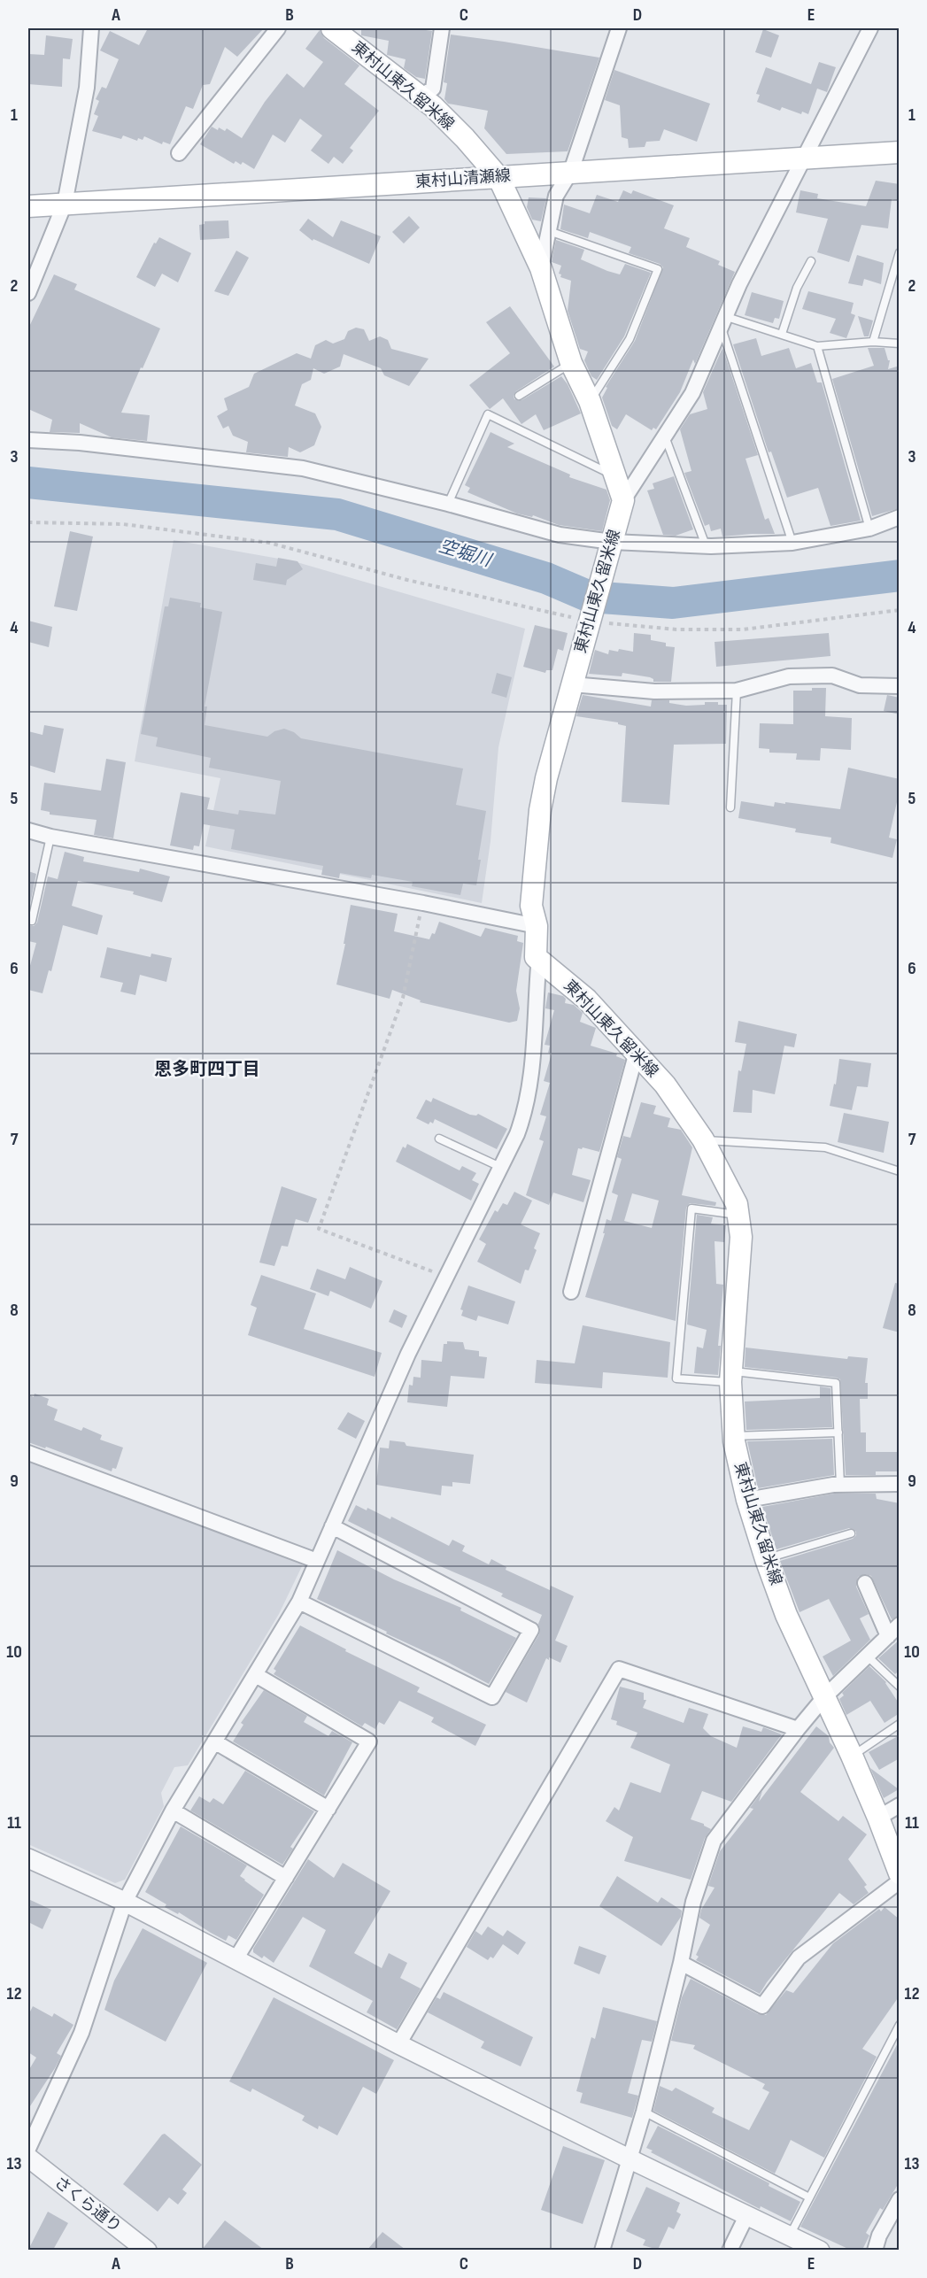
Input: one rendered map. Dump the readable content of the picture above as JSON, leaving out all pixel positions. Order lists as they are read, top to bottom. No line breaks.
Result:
{"streets":{"main road":["東村山東久留米線","東村山清瀬線"],"street":["さくら通り"]},"crossings":[["東村山東久留米線","東村山清瀬線"]],"districts":["恩多町四丁目"],"water":["空堀川"],"grid":{"columns":["A","B","C","D","E"],"rows":["1","2","3","4","5","6","7","8","9","10","11","12","13"]}}
